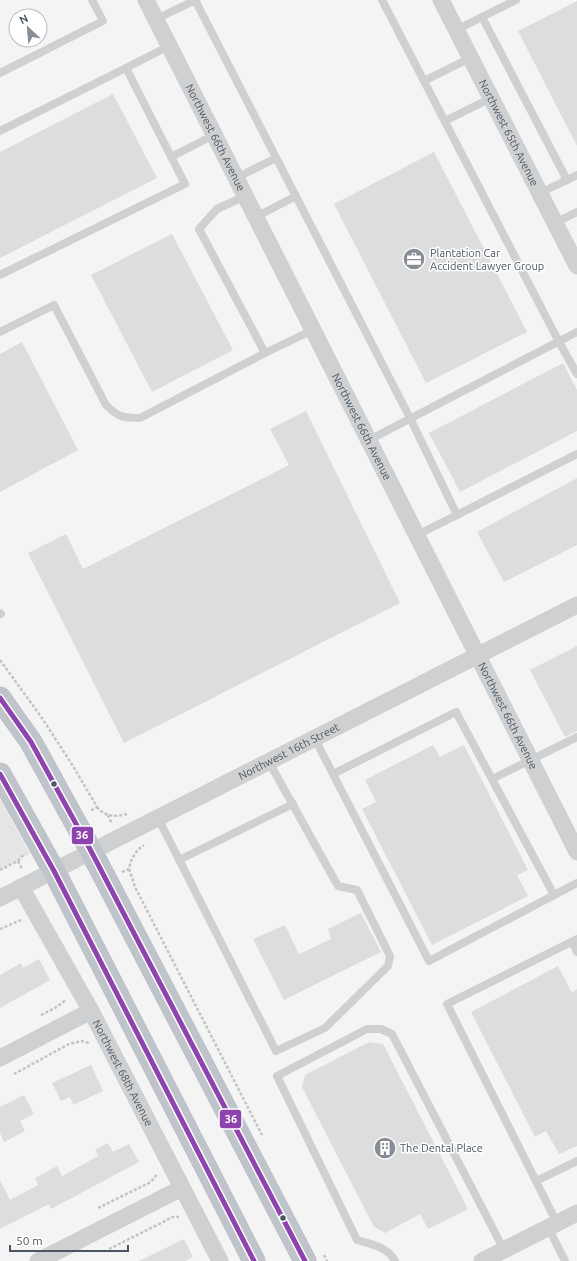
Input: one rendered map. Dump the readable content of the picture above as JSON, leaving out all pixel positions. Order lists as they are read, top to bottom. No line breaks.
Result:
{"streets":{"street":["Northwest 65th Avenue","Northwest 66th Avenue","Northwest 16th Street","Northwest 68th Avenue"]},"crossings":[["Northwest 66th Avenue","Northwest 16th Street"],["Northwest 16th Street","Northwest 68th Avenue"]],"places":{"office":["Plantation Car Accident Lawyer Group"],"building":["The Dental Place"]},"lines":["transit line 36"],"scale_bar":"50 m","north":"top left"}
